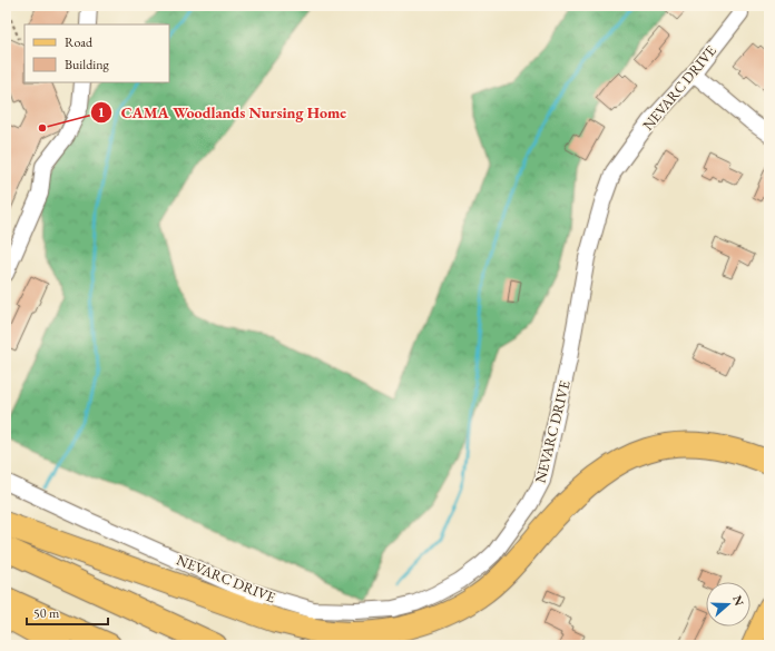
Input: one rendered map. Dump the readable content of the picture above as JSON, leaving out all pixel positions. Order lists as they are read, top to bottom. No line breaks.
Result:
{"streets":{"street":["NEVARC DRIVE"]},"places":["CAMA Woodlands Nursing Home"],"legend":["Road","Building"],"scale_bar":"50 m","north":"right"}
